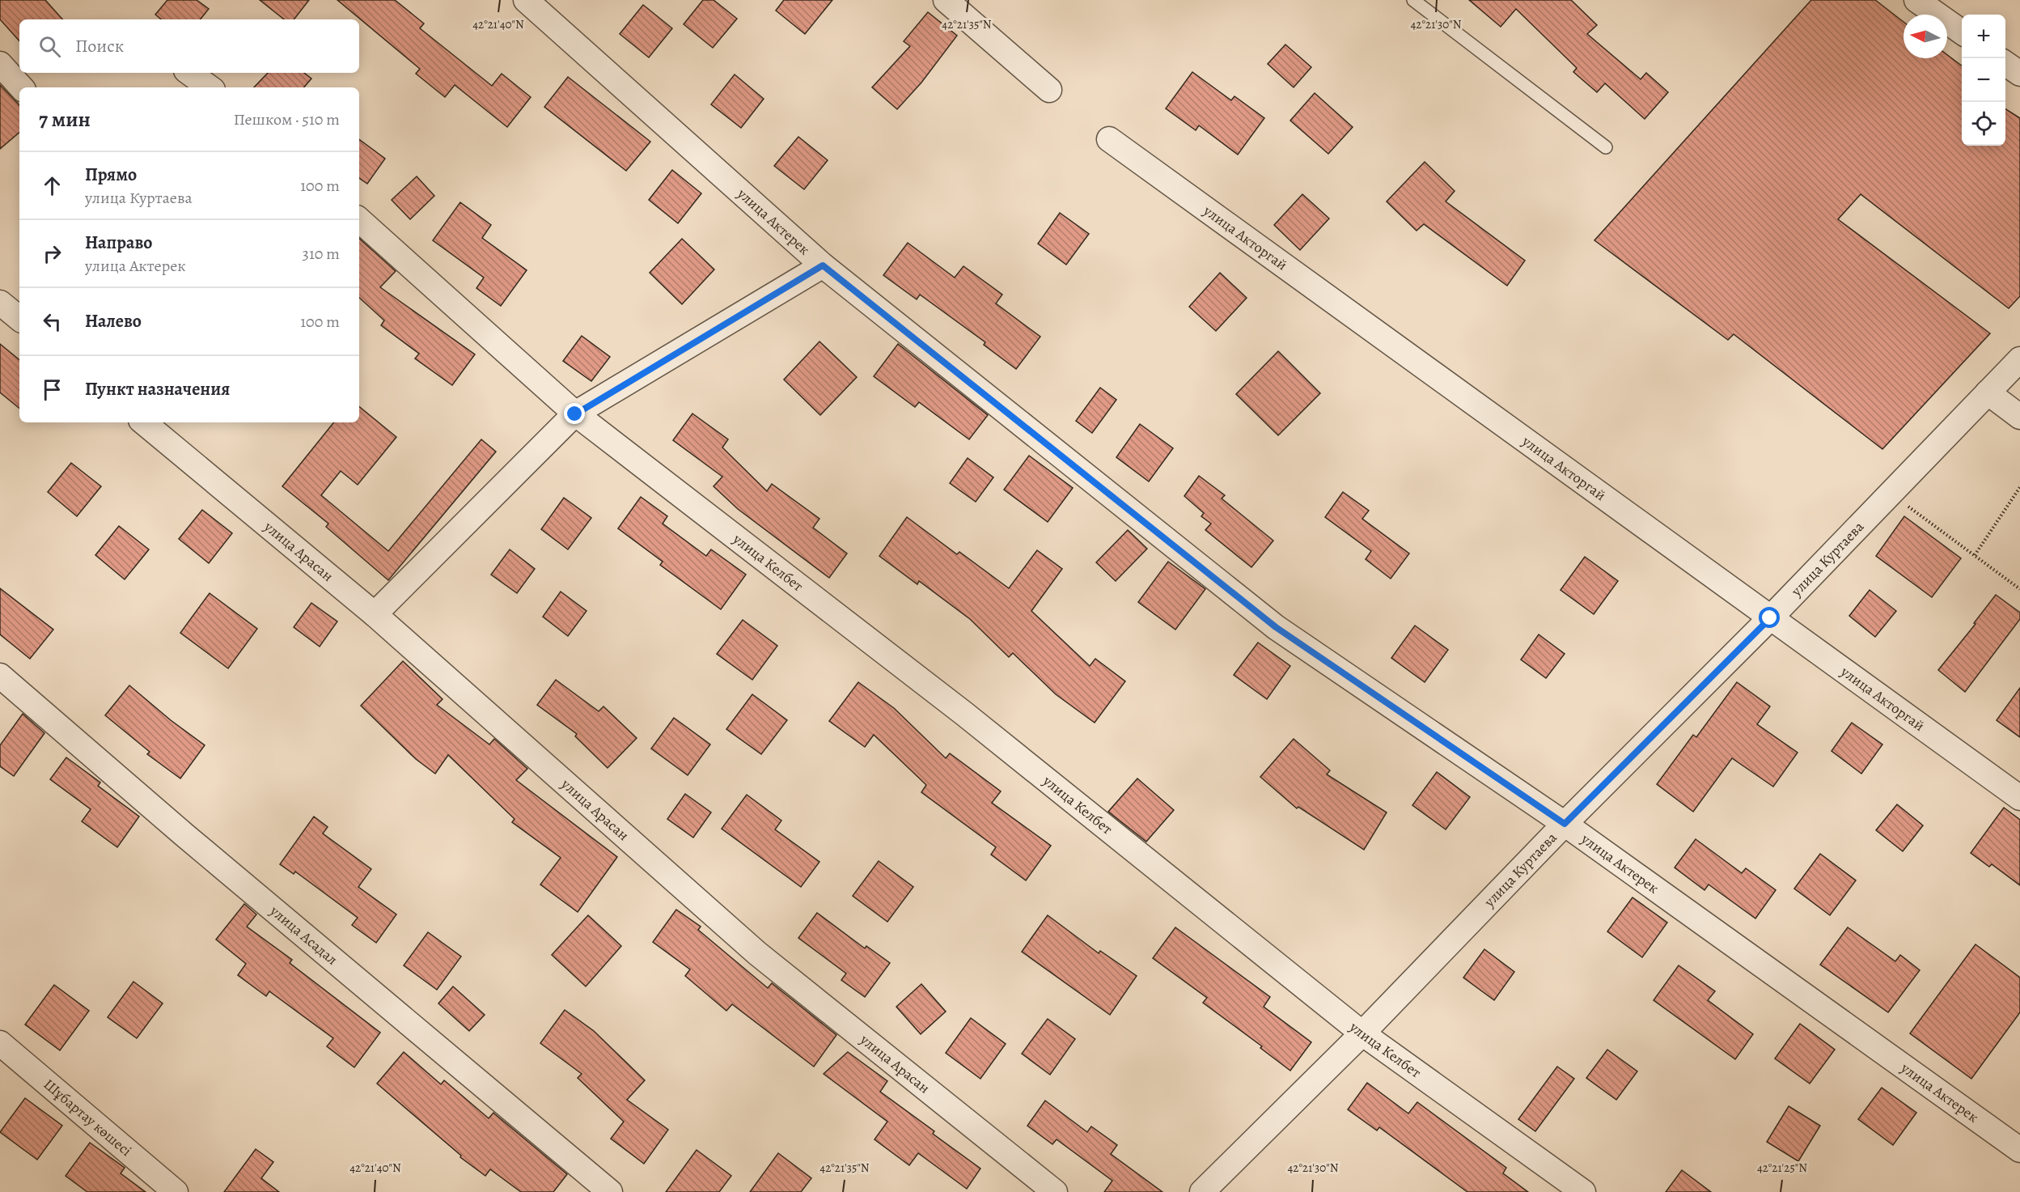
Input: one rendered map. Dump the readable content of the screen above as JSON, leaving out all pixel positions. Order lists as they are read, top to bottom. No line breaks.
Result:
{"streets":{"street":["улица Актерек","улица Акторгай","улица Арасан","улица Куртаева","улица Келбет","улица Асадал","Шұбартау көшесі"]},"crossings":[["улица Актерек","улица Куртаева"],["улица Акторгай","улица Куртаева"],["улица Куртаева","улица Келбет"]],"north":"left","page":{"map_buttons":["+","−"],"search":"Поиск","heading":["7 мин","Пешком · 510 m"],"list":[["Прямо","улица Куртаева","100 m"],["Направо","улица Актерек","310 m"],["Налево","100 m"],"Пункт назначения"]},"coordinates":["42°21'40\"N","42°21'35\"N","42°21'30\"N","42°21'25\"N"]}
